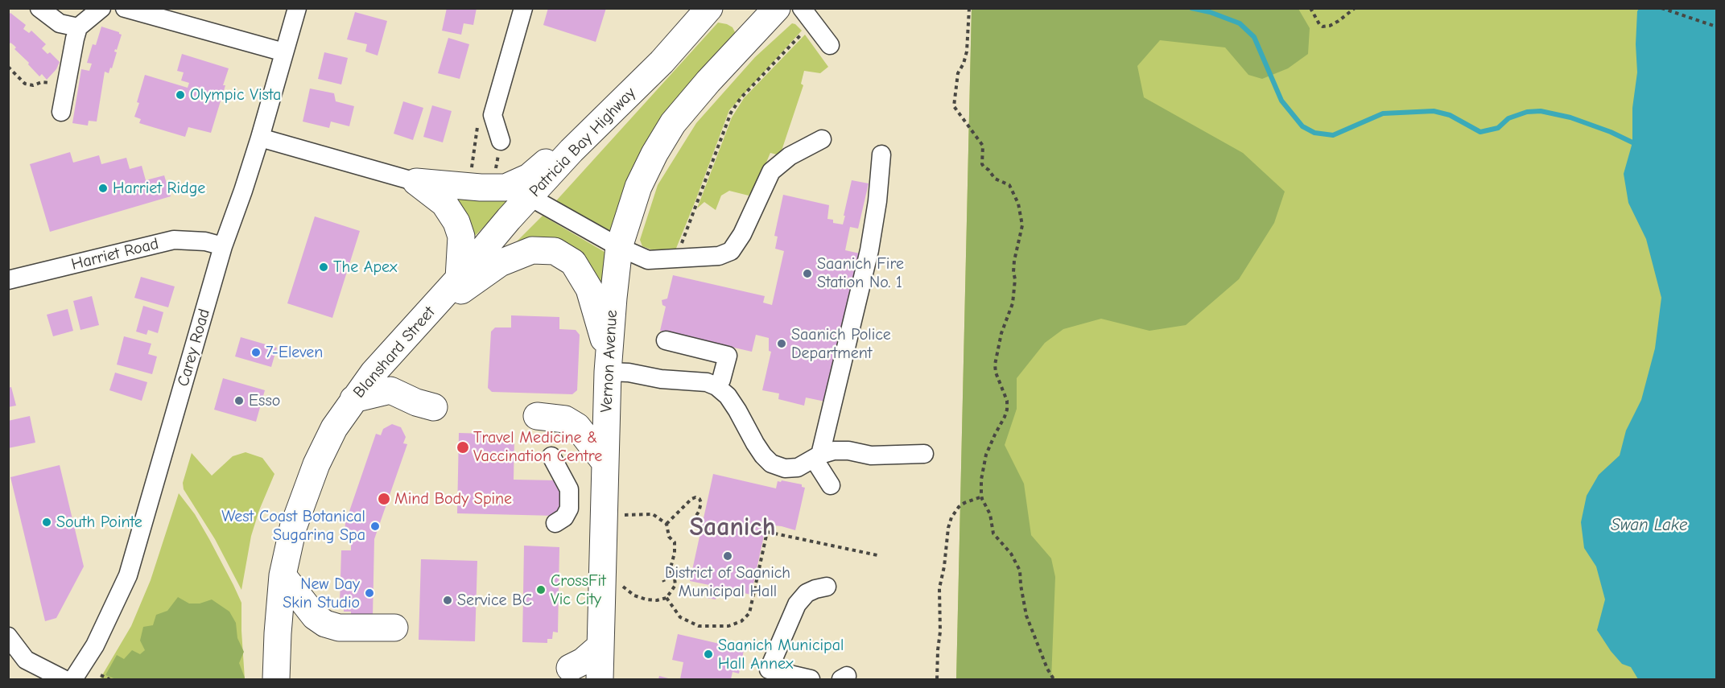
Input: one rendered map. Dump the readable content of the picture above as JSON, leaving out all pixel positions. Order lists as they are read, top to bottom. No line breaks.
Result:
{"streets":{"highway":["Patricia Bay Highway","Blanshard Street","Vernon Avenue"],"street":["Harriet Road","Carey Road"]},"crossings":[["Patricia Bay Highway","Blanshard Street"],["Harriet Road","Carey Road"]],"districts":["Saanich"],"water":["Swan Lake"],"places":["Olympic Vista","Harriet Ridge","The Apex","Saanich Fire Station No. 1","Saanich Police Department","7-Eleven","Esso","Travel Medicine & Vaccination Centre","Mind Body Spine","South Pointe","West Coast Botanical Sugaring Spa","District of Saanich Municipal Hall","CrossFit Vic City","New Day Skin Studio","Service BC","Saanich Municipal Hall Annex"]}
